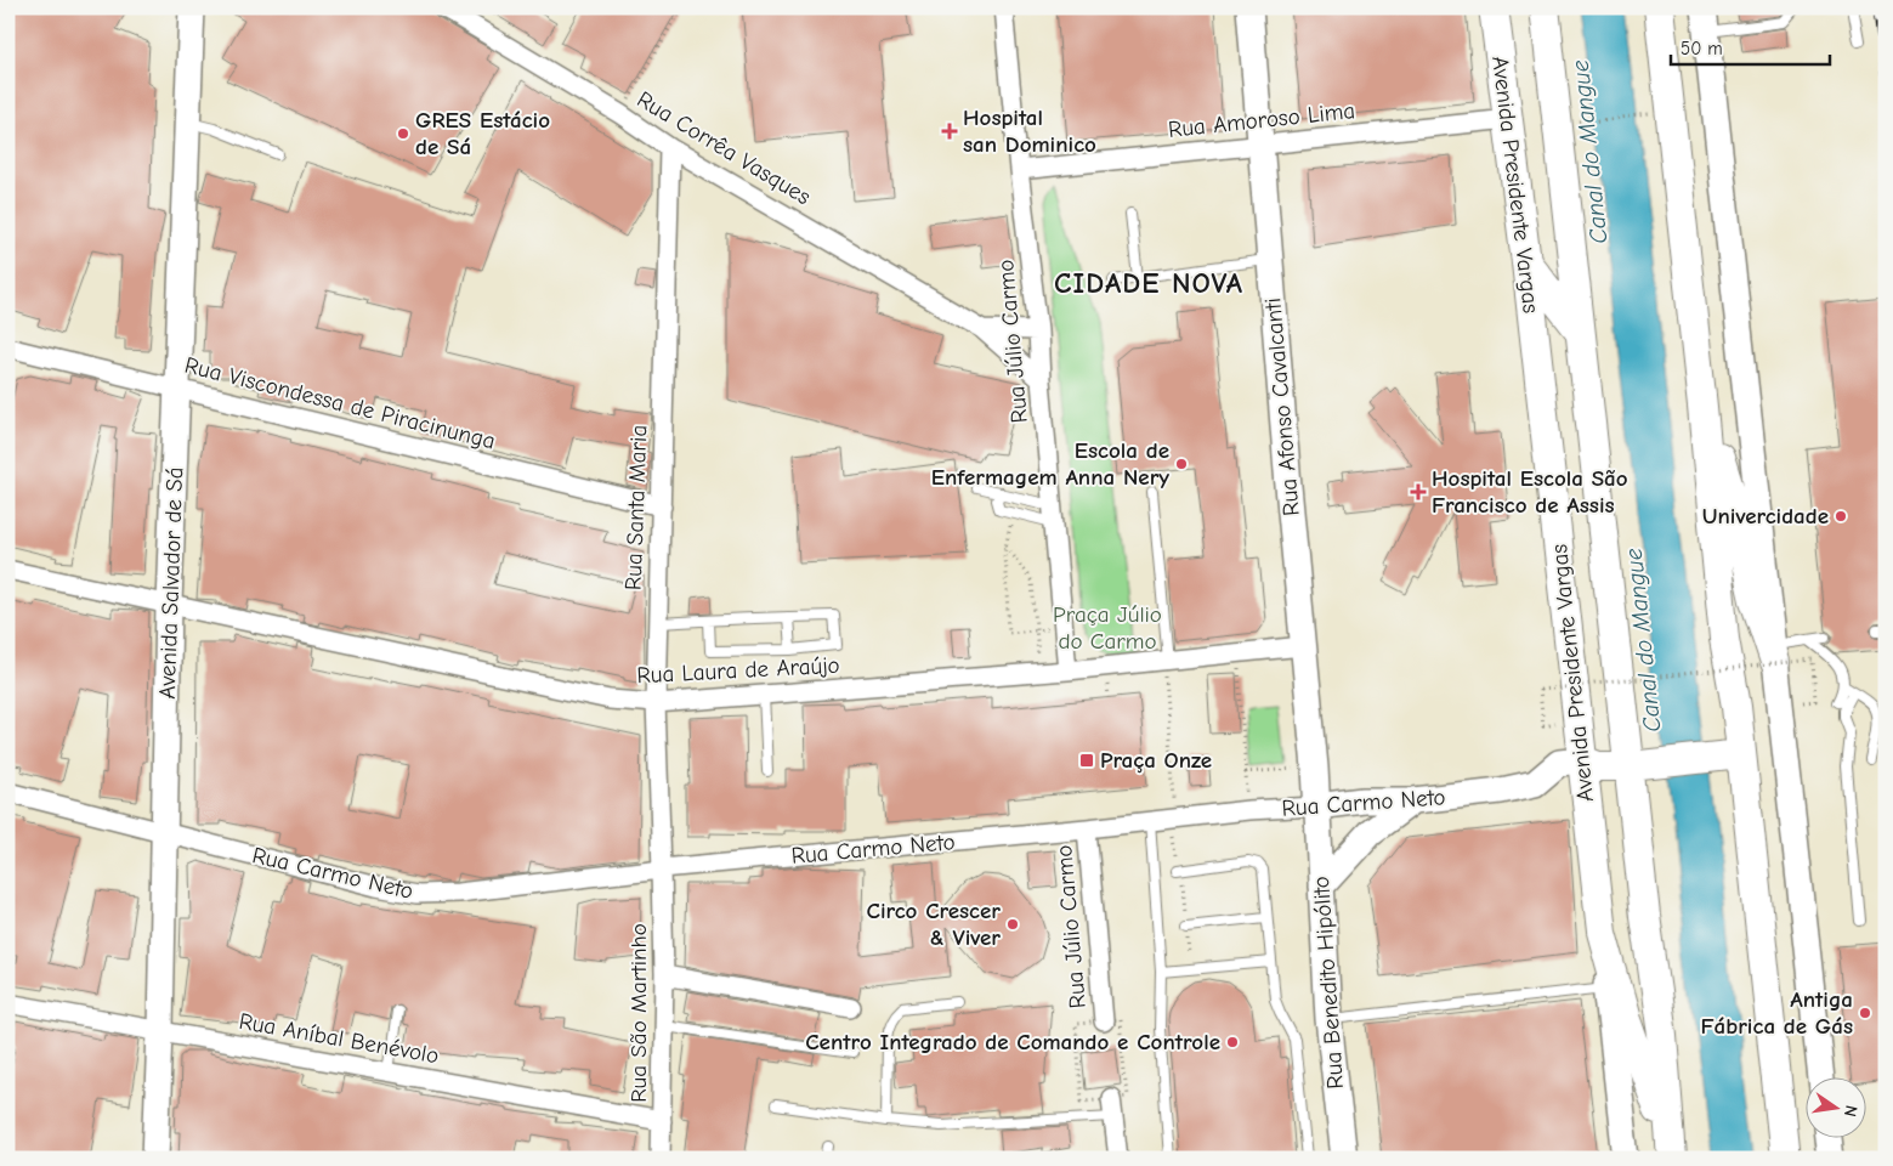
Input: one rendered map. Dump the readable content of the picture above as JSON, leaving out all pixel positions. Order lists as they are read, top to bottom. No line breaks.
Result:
{"streets":{"main road":["Avenida Presidente Vargas","Rua Afonso Cavalcanti","Avenida Salvador de Sá","Rua Carmo Neto","Rua Benedito Hipólito"],"street":["Rua Amoroso Lima","Rua Corrêa Vasques","Rua Júlio Carmo","Rua Viscondessa de Piracinunga","Rua Santa Maria","Rua Laura de Araújo","Rua São Martinho","Rua Aníbal Benévolo"]},"crossings":[["Rua Amoroso Lima","Avenida Presidente Vargas"],["Rua Amoroso Lima","Rua Júlio Carmo"],["Rua Amoroso Lima","Rua Afonso Cavalcanti"],["Rua Corrêa Vasques","Rua Júlio Carmo"],["Rua Corrêa Vasques","Rua Santa Maria"],["Avenida Presidente Vargas","Rua Carmo Neto"],["Rua Júlio Carmo","Rua Laura de Araújo"],["Rua Júlio Carmo","Rua Carmo Neto"],["Rua Viscondessa de Piracinunga","Rua Santa Maria"],["Rua Viscondessa de Piracinunga","Avenida Salvador de Sá"],["Rua Afonso Cavalcanti","Rua Laura de Araújo"],["Rua Afonso Cavalcanti","Rua Carmo Neto"],["Rua Afonso Cavalcanti","Rua Benedito Hipólito"],["Rua Santa Maria","Rua Laura de Araújo"],["Rua Santa Maria","Rua Carmo Neto"],["Rua Santa Maria","Rua São Martinho"],["Avenida Salvador de Sá","Rua Laura de Araújo"],["Avenida Salvador de Sá","Rua Carmo Neto"],["Avenida Salvador de Sá","Rua Aníbal Benévolo"],["Rua Carmo Neto","Rua Benedito Hipólito"],["Rua Carmo Neto","Rua São Martinho"],["Rua São Martinho","Rua Aníbal Benévolo"]],"districts":["CIDADE NOVA"],"water":["Canal do Mangue"],"parks":["Praça Júlio do Carmo"],"places":{"health":["Hospital san Dominico","Hospital Escola São Francisco de Assis"],"other":["GRES Estácio de Sá","Escola de Enfermagem Anna Nery","Univercidade","Circo Crescer & Viver","Antiga Fábrica de Gás","Centro Integrado de Comando e Controle"],"transit":["Praça Onze"]},"scale_bar":"50 m","north":"right"}
